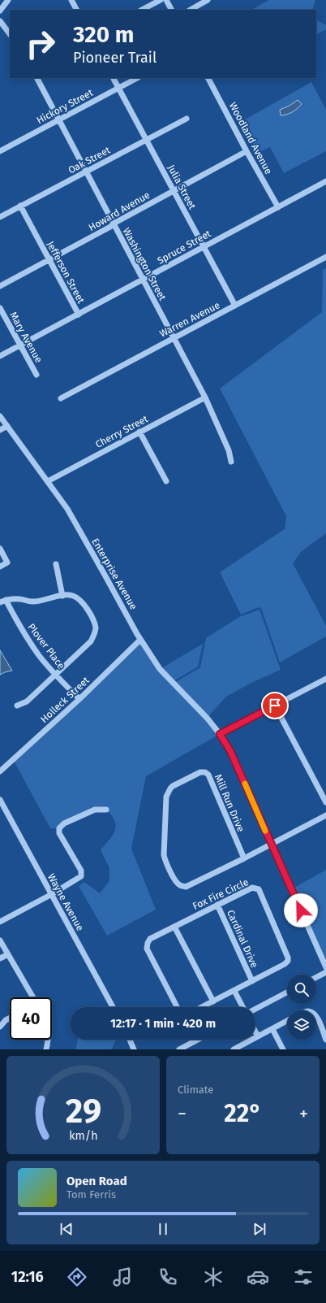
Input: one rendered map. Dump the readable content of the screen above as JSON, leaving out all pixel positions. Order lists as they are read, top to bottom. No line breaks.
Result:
{"streets":{"street":["Hickory Street","Woodland Avenue","Oak Street","Julia Street","Howard Avenue","Spruce Street","Washington Street","Jefferson Street","Warren Avenue","Mary Avenue","Cherry Street","Enterprise Avenue","Plover Place","Holleck Street","Mill Run Drive","Fox Fire Circle","Wayne Avenue","Cardinal Drive"]},"crossings":[["Hickory Street","Julia Street"],["Hickory Street","Washington Street"],["Woodland Avenue","Howard Avenue"],["Woodland Avenue","Spruce Street"],["Oak Street","Julia Street"],["Oak Street","Washington Street"],["Oak Street","Jefferson Street"],["Julia Street","Howard Avenue"],["Julia Street","Spruce Street"],["Julia Street","Warren Avenue"],["Howard Avenue","Washington Street"],["Howard Avenue","Jefferson Street"],["Spruce Street","Washington Street"],["Spruce Street","Jefferson Street"],["Spruce Street","Mary Avenue"],["Washington Street","Warren Avenue"],["Washington Street","Cherry Street"],["Cherry Street","Enterprise Avenue"],["Enterprise Avenue","Holleck Street"],["Enterprise Avenue","Mill Run Drive"],["Plover Place","Holleck Street"],["Fox Fire Circle","Cardinal Drive"]],"page":{"turn":["320 m","Pioneer Trail"],"limit":"40","trip":"12:17 · 1 min · 420 m","tile":"Climate","heat":["−","22°","+"],"song":["Open Road","Tom Ferris"],"tabs":"12:16","gauge":["29","km/h"]}}
